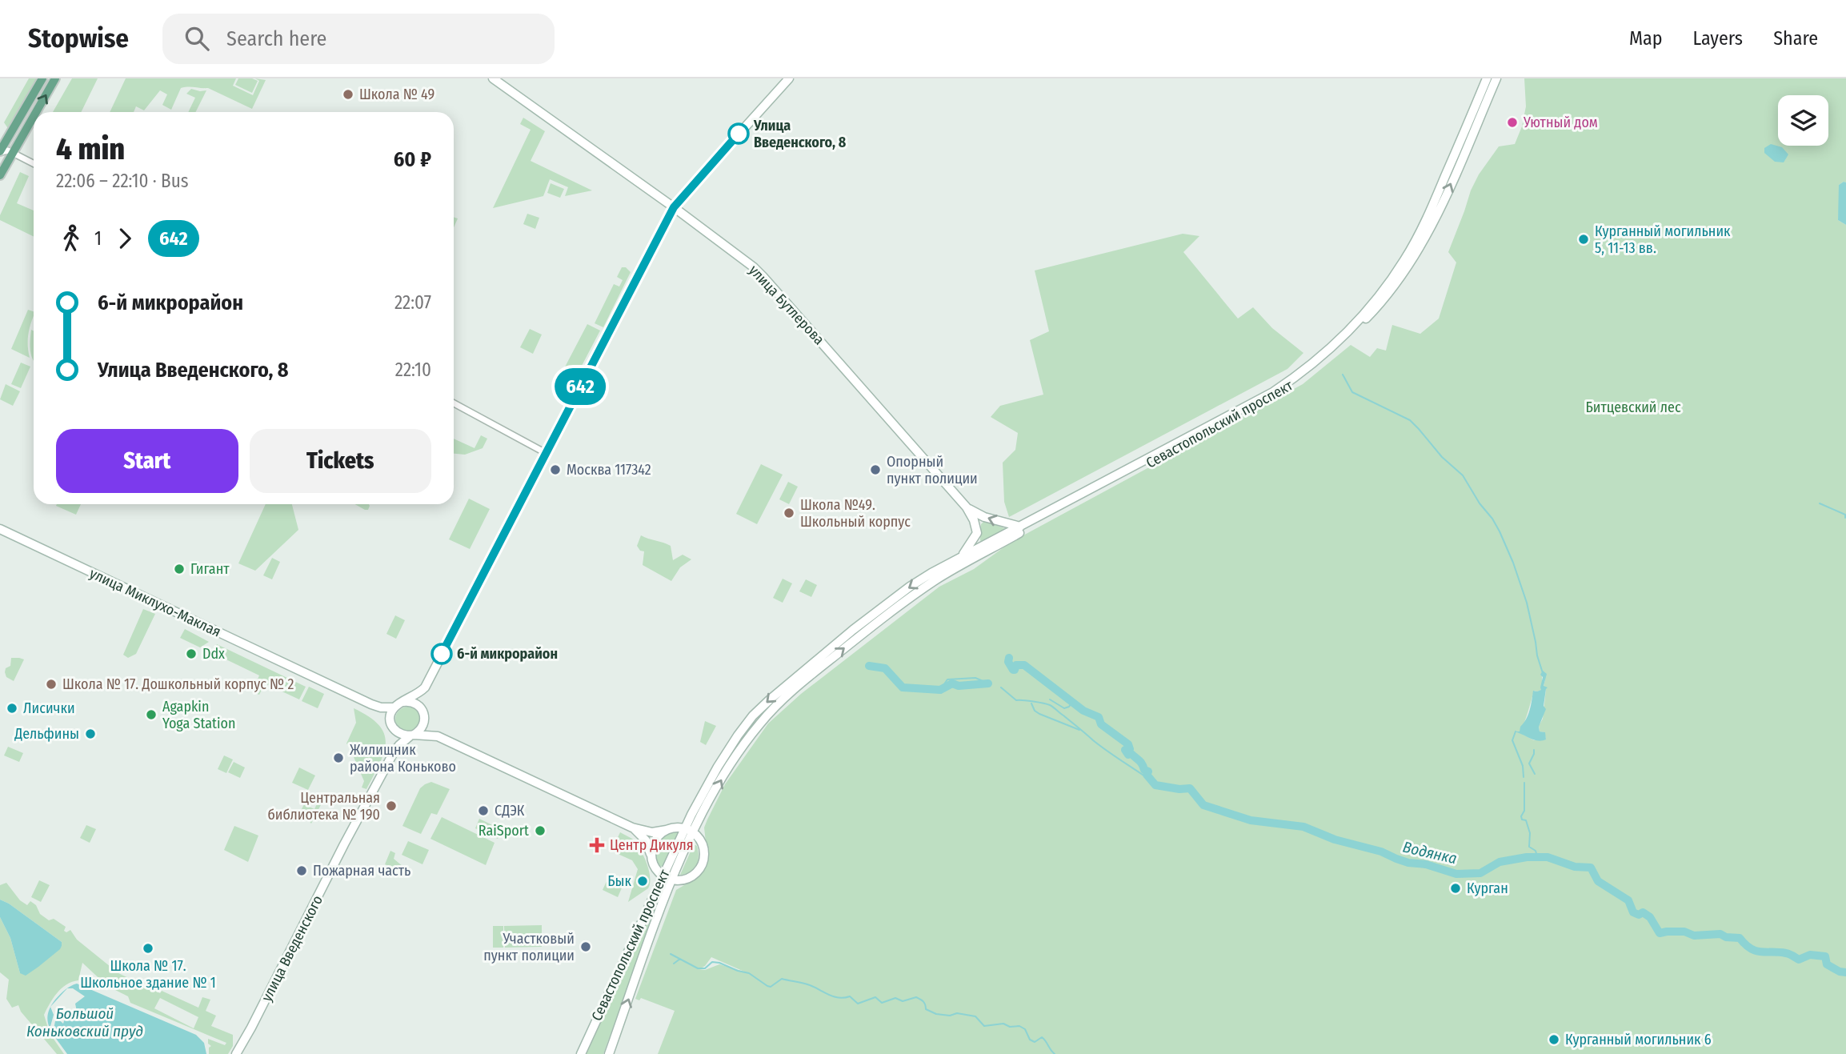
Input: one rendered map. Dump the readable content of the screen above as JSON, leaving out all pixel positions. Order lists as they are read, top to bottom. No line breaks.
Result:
{"streets":{"main road":["улица Бутлерова","Севастопольский проспект","улица Миклухо-Маклая","улица Введенского"]},"crossings":[["улица Бутлерова","Севастопольский проспект"],["улица Миклухо-Маклая","улица Введенского"]],"water":["Водянка","Большой Коньковский пруд"],"parks":["Битцевский лес"],"places":{"other":["Школа № 49","Уютный дом","Улица Введенского, 8","Курганный могильник 5, 11-13 вв.","Москва 117342","Опорный пункт полиции","Школа №49. Школьный корпус","Гигант","Ddx","6-й микрорайон","Школа № 17. Дошкольный корпус № 2","Лисички","Agapkin Yoga Station","Дельфины","Жилищник района Коньково","Центральная библиотека № 190","СДЭК","RaiSport","Пожарная часть","Бык","Курган","Участковый пункт полиции","Школа № 17. Школьное здание № 1","Курганный могильник 6"],"health":["Центр Дикуля"]},"lines":["bus line 642"],"page":{"header":"Stopwise","search":"Search here","nav":["Map","Layers","Share"],"on_map":"642","heading":["4 min","22:06 – 22:10 · Bus","60 ₽"],"legs":["1","642"],"list":[{"name":"6-й микрорайон","value":"22:07"},{"name":"Улица Введенского, 8","value":"22:10"}],"buttons":["Start","Tickets"]}}
